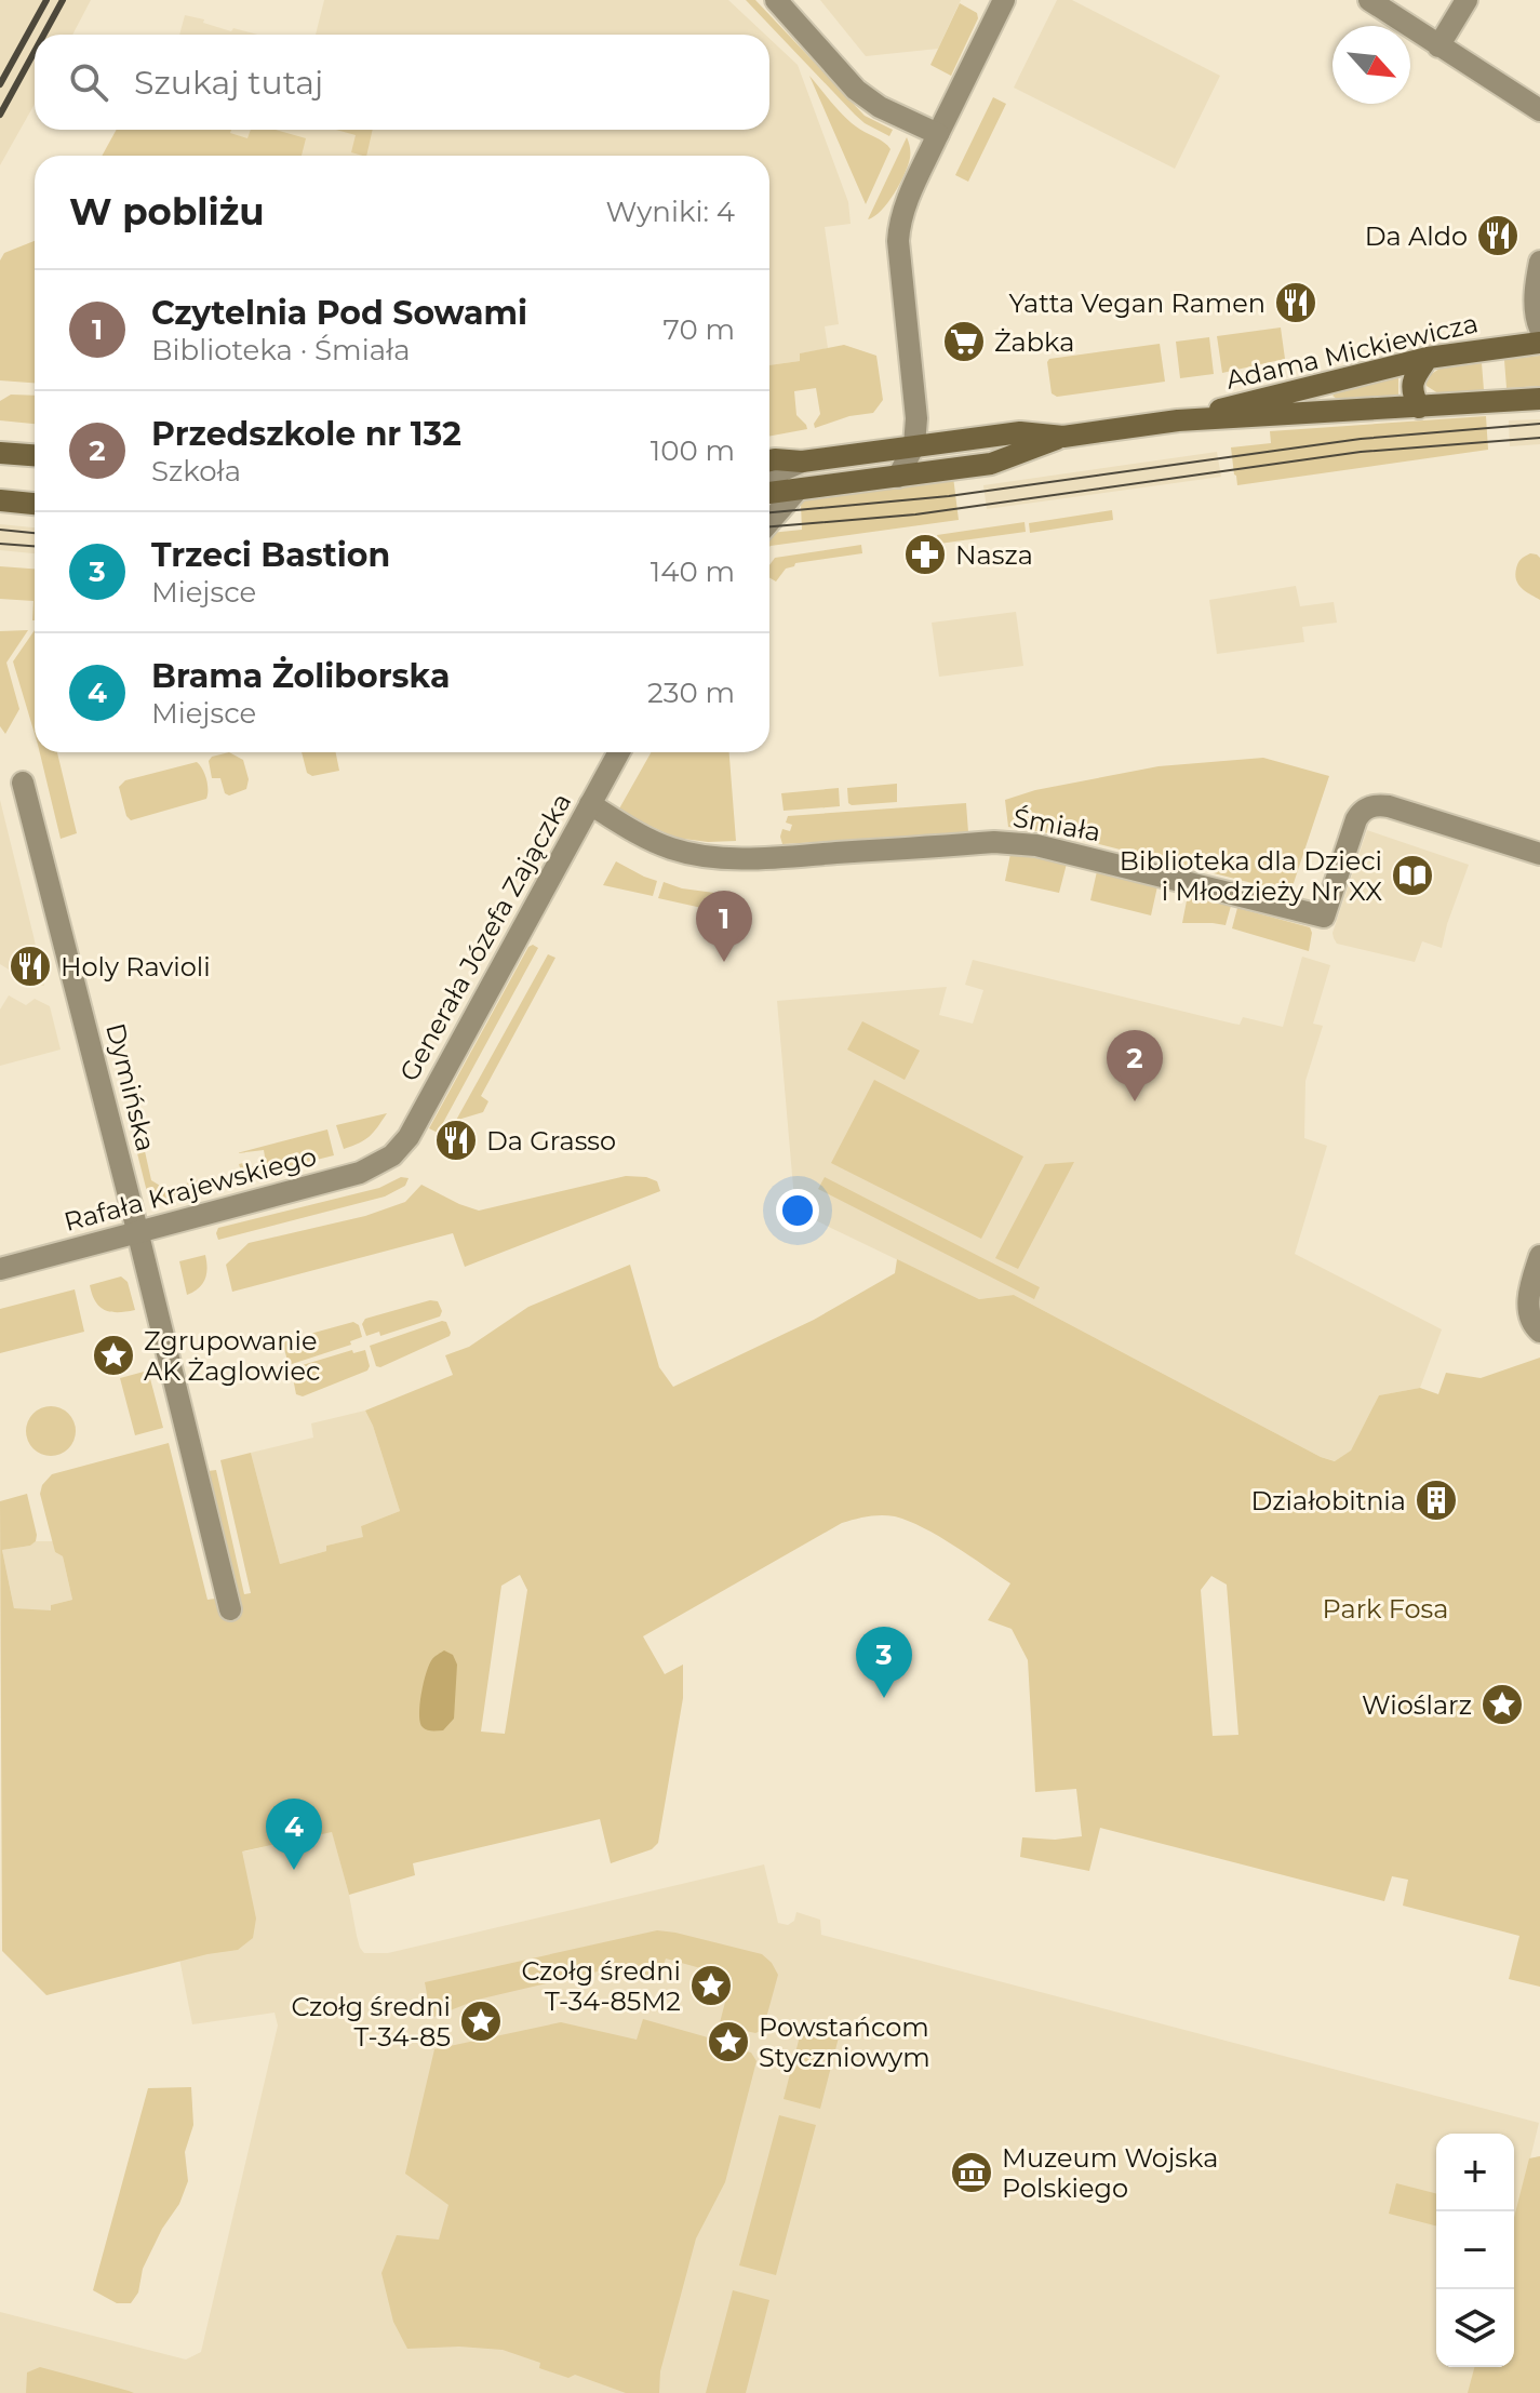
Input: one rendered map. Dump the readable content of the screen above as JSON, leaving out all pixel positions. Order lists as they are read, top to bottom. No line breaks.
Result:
{"streets":{"main road":["Adama Mickiewicza"],"street":["Śmiała","Generała Józefa Zajączka","Dymińska","Rafała Krajewskiego"]},"crossings":[["Śmiała","Generała Józefa Zajączka"],["Generała Józefa Zajączka","Rafała Krajewskiego"],["Dymińska","Rafała Krajewskiego"]],"parks":["Park Fosa"],"places":{"restaurant":["Da Aldo","Yatta Vegan Ramen","Holy Ravioli","Da Grasso"],"supermarket":["Żabka"],"pharmacy":["Nasza"],"library":["Biblioteka dla Dzieci i Młodzieży Nr XX"],"place":["Zgrupowanie AK Żaglowiec","Wioślarz","Czołg średni T-34-85M2","Czołg średni T-34-85","Powstańcom Styczniowym"],"building":["Działobitnia"],"museum":["Muzeum Wojska Polskiego"]},"north":"bottom right","page":{"search":"Szukaj tutaj","heading":["W pobliżu","Wyniki: 4"],"list":[{"mark":"1","name":"Czytelnia Pod Sowami","note":"Biblioteka · Śmiała","value":"70 m"},{"mark":"2","name":"Przedszkole nr 132","note":"Szkoła","value":"100 m"},{"mark":"3","name":"Trzeci Bastion","note":"Miejsce","value":"140 m"},{"mark":"4","name":"Brama Żoliborska","note":"Miejsce","value":"230 m"}],"pins":["1","2","3","4"],"map_buttons":["+","−"]}}
